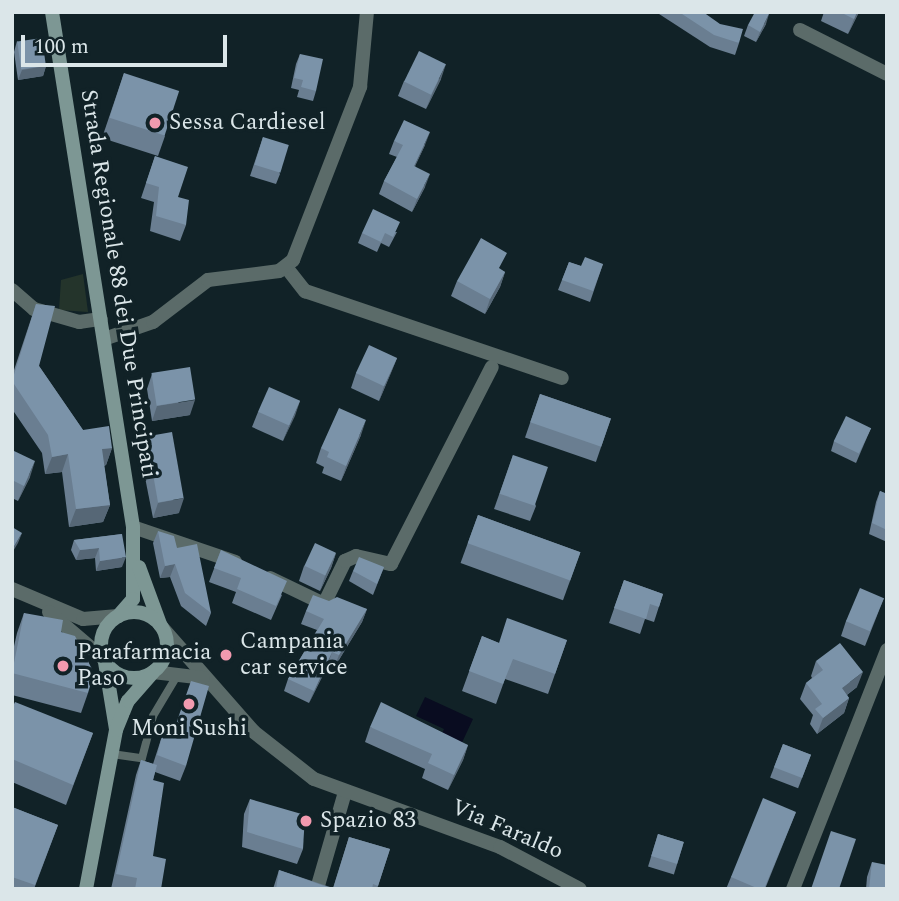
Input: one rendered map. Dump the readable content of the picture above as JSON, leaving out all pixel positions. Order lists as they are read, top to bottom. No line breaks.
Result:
{"streets":{"main road":["Strada Regionale 88 dei Due Principati"],"street":["Via Faraldo"]},"crossings":[["Strada Regionale 88 dei Due Principati","Via Faraldo"]],"places":["Sessa Cardiesel","Campania car service","Parafarmacia Paso","Moni Sushi","Spazio 83"],"scale_bar":"100 m"}
